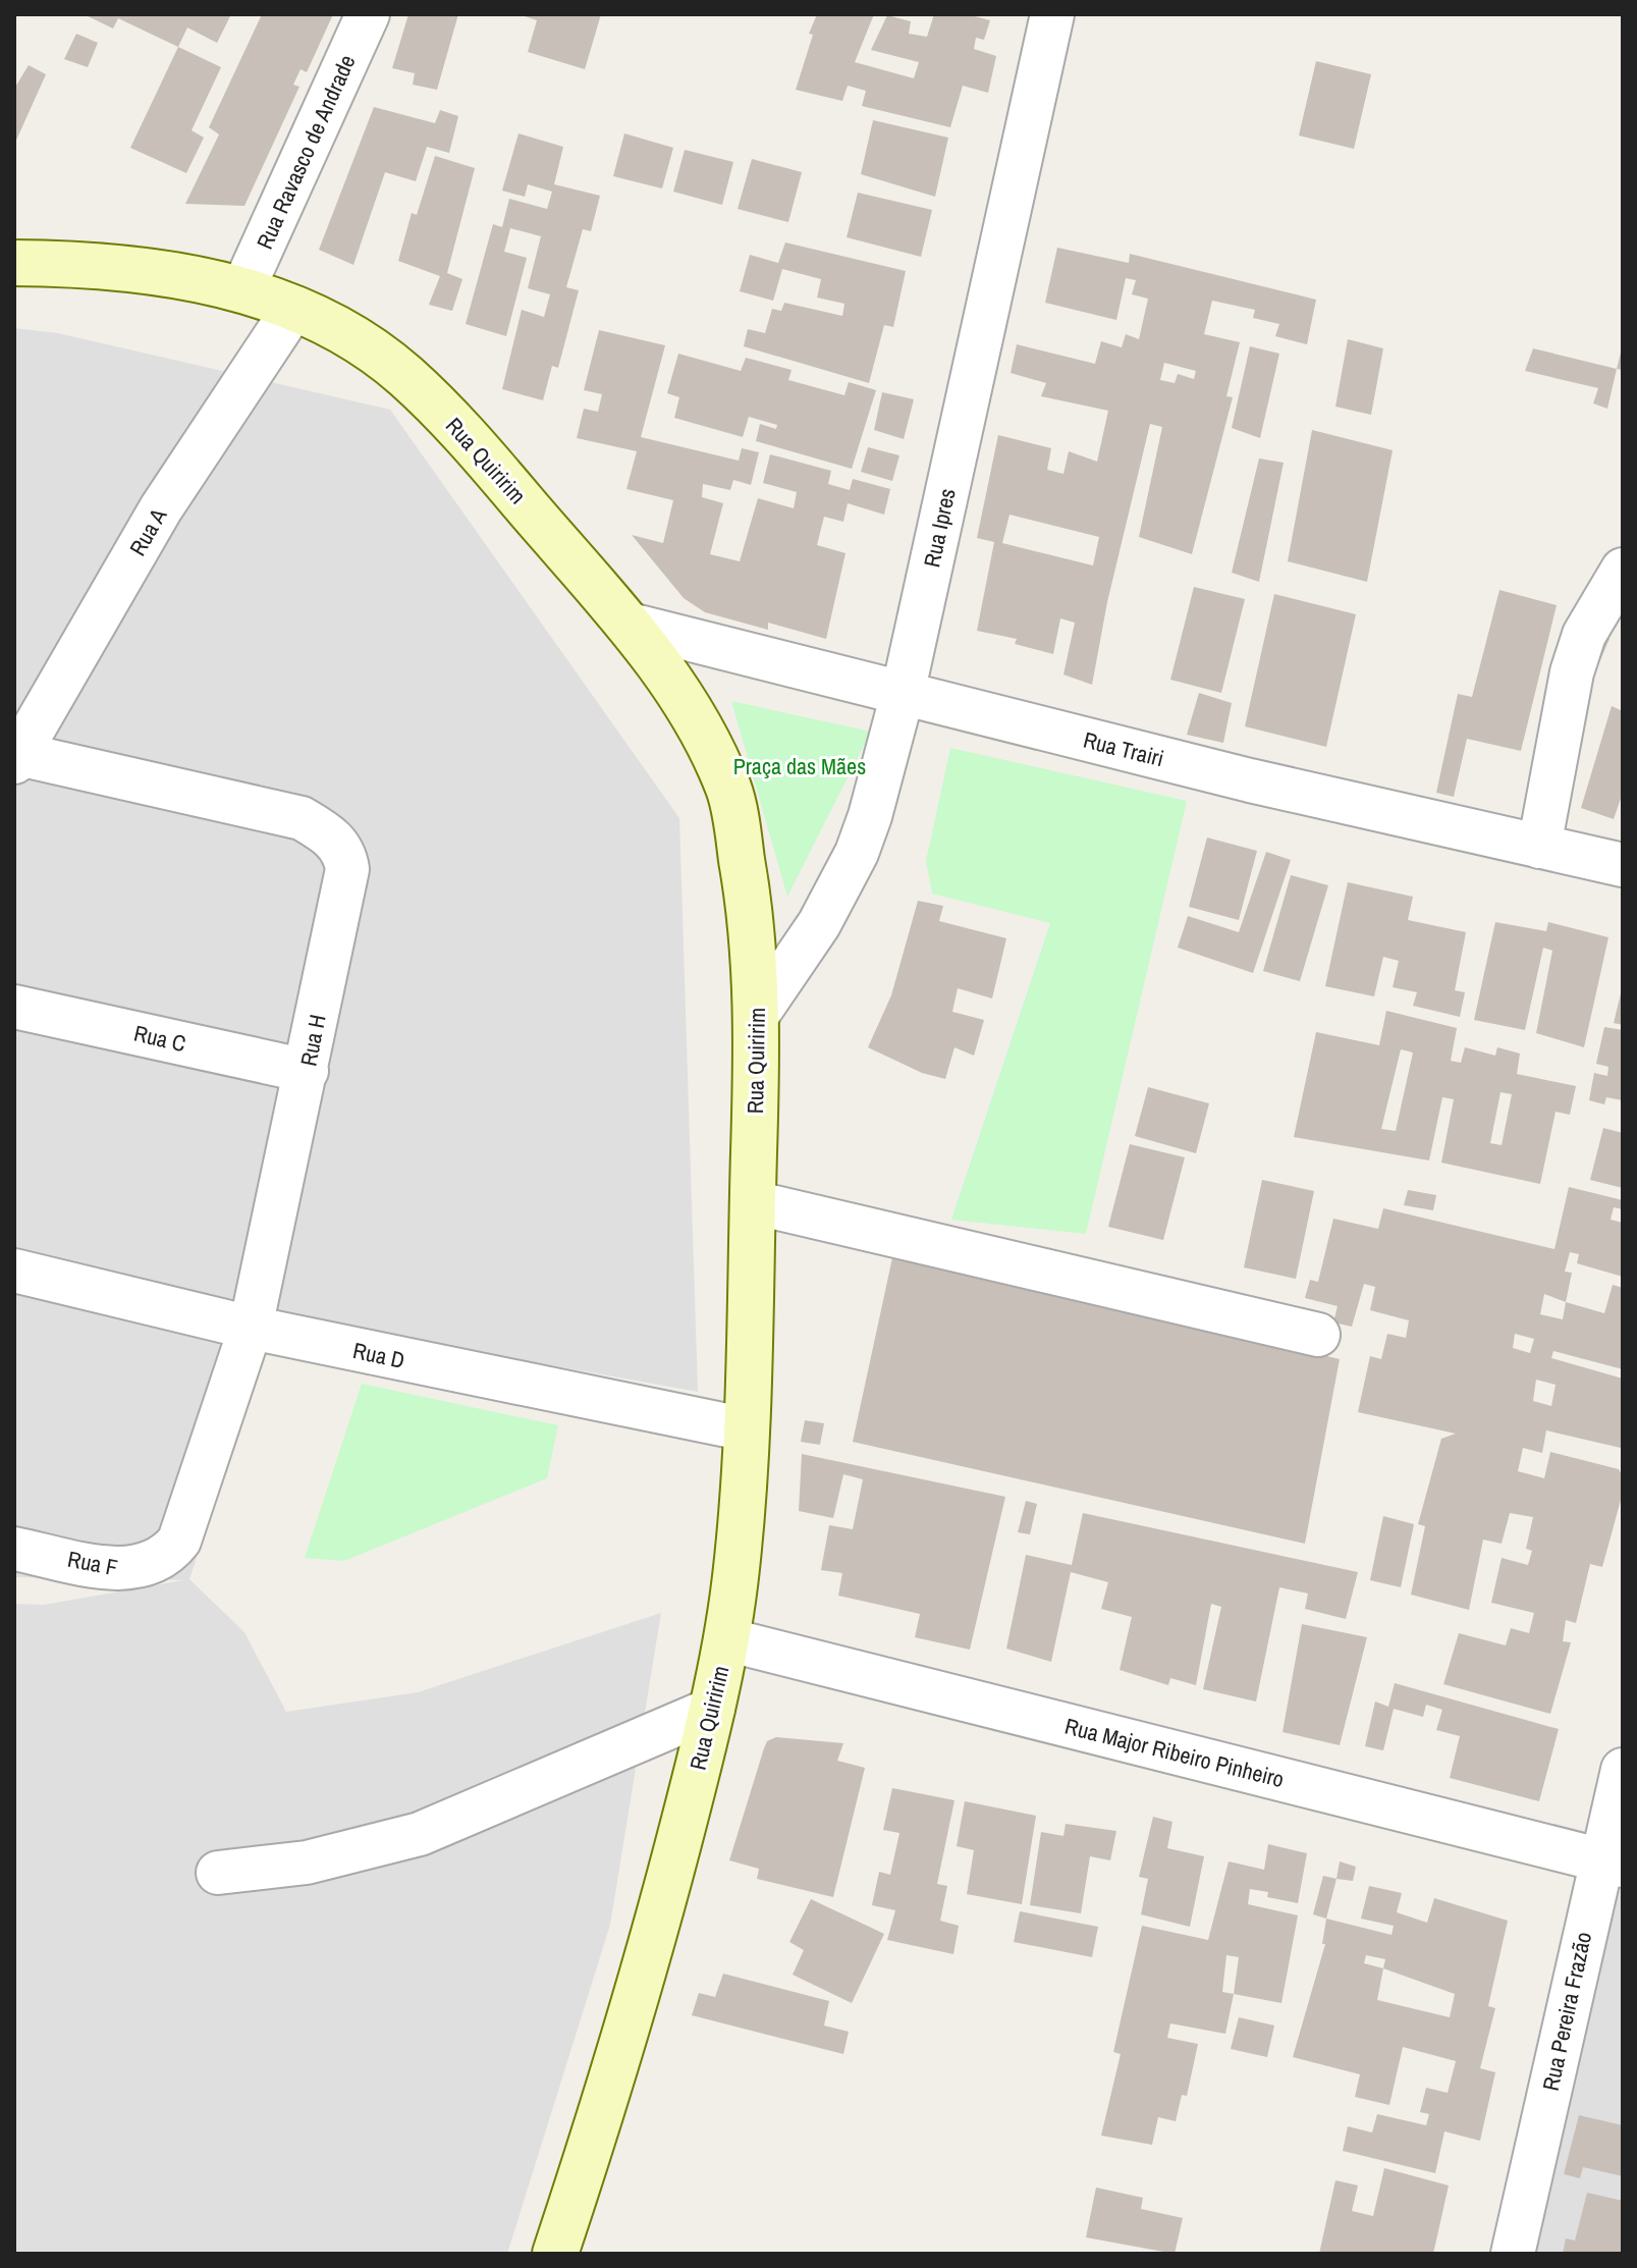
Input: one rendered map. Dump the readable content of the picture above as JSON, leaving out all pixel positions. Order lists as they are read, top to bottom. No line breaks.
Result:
{"streets":{"main road":["Rua Quiririm"],"street":["Rua Ravasco de Andrade","Rua Ipres","Rua A","Rua Trairi","Rua C","Rua H","Rua D","Rua F","Rua Major Ribeiro Pinheiro","Rua Pereira Frazão"]},"crossings":[["Rua Ravasco de Andrade","Rua Quiririm"],["Rua Quiririm","Rua Ipres"],["Rua Quiririm","Rua A"],["Rua Quiririm","Rua Trairi"],["Rua Quiririm","Rua D"],["Rua Quiririm","Rua Major Ribeiro Pinheiro"],["Rua Ipres","Rua Trairi"],["Rua A","Rua H"],["Rua C","Rua H"],["Rua H","Rua D"],["Rua H","Rua F"],["Rua Major Ribeiro Pinheiro","Rua Pereira Frazão"]],"parks":["Praça das Mães"]}
